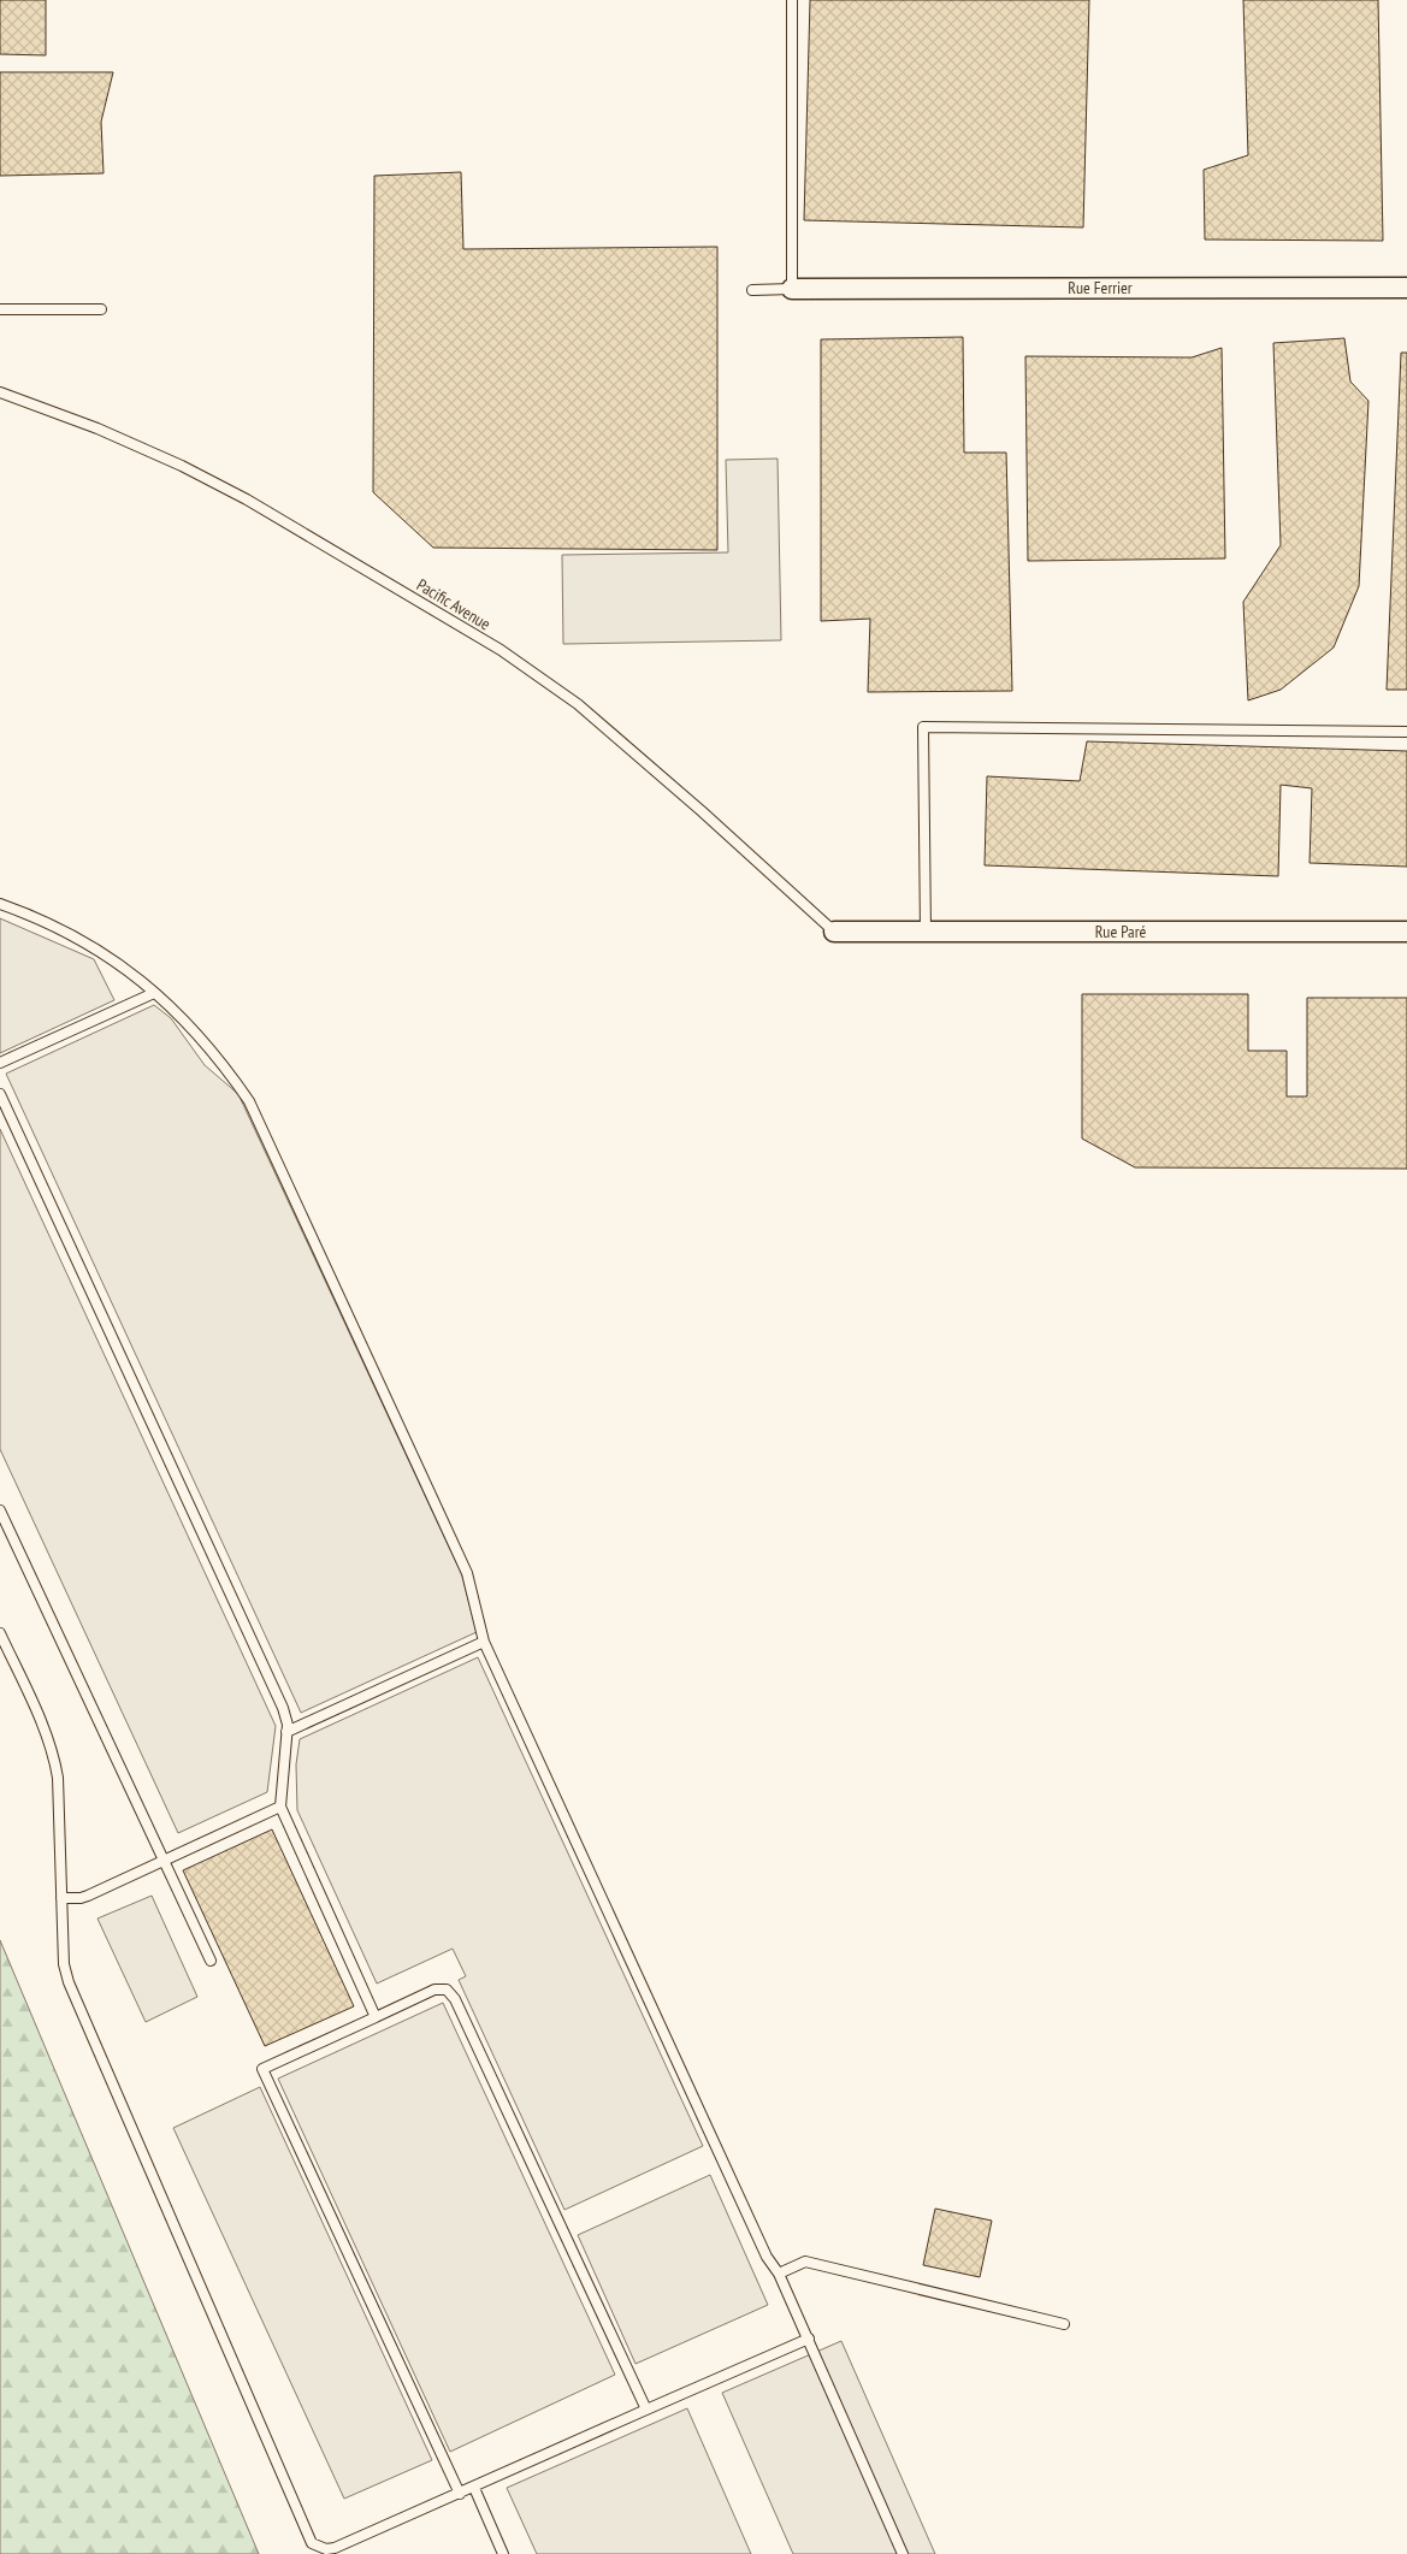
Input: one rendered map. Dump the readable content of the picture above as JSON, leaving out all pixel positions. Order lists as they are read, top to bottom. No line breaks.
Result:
{"streets":{"street":["Rue Ferrier","Rue Paré"],"lane":["Pacific Avenue"]},"crossings":[["Pacific Avenue","Rue Paré"]]}
